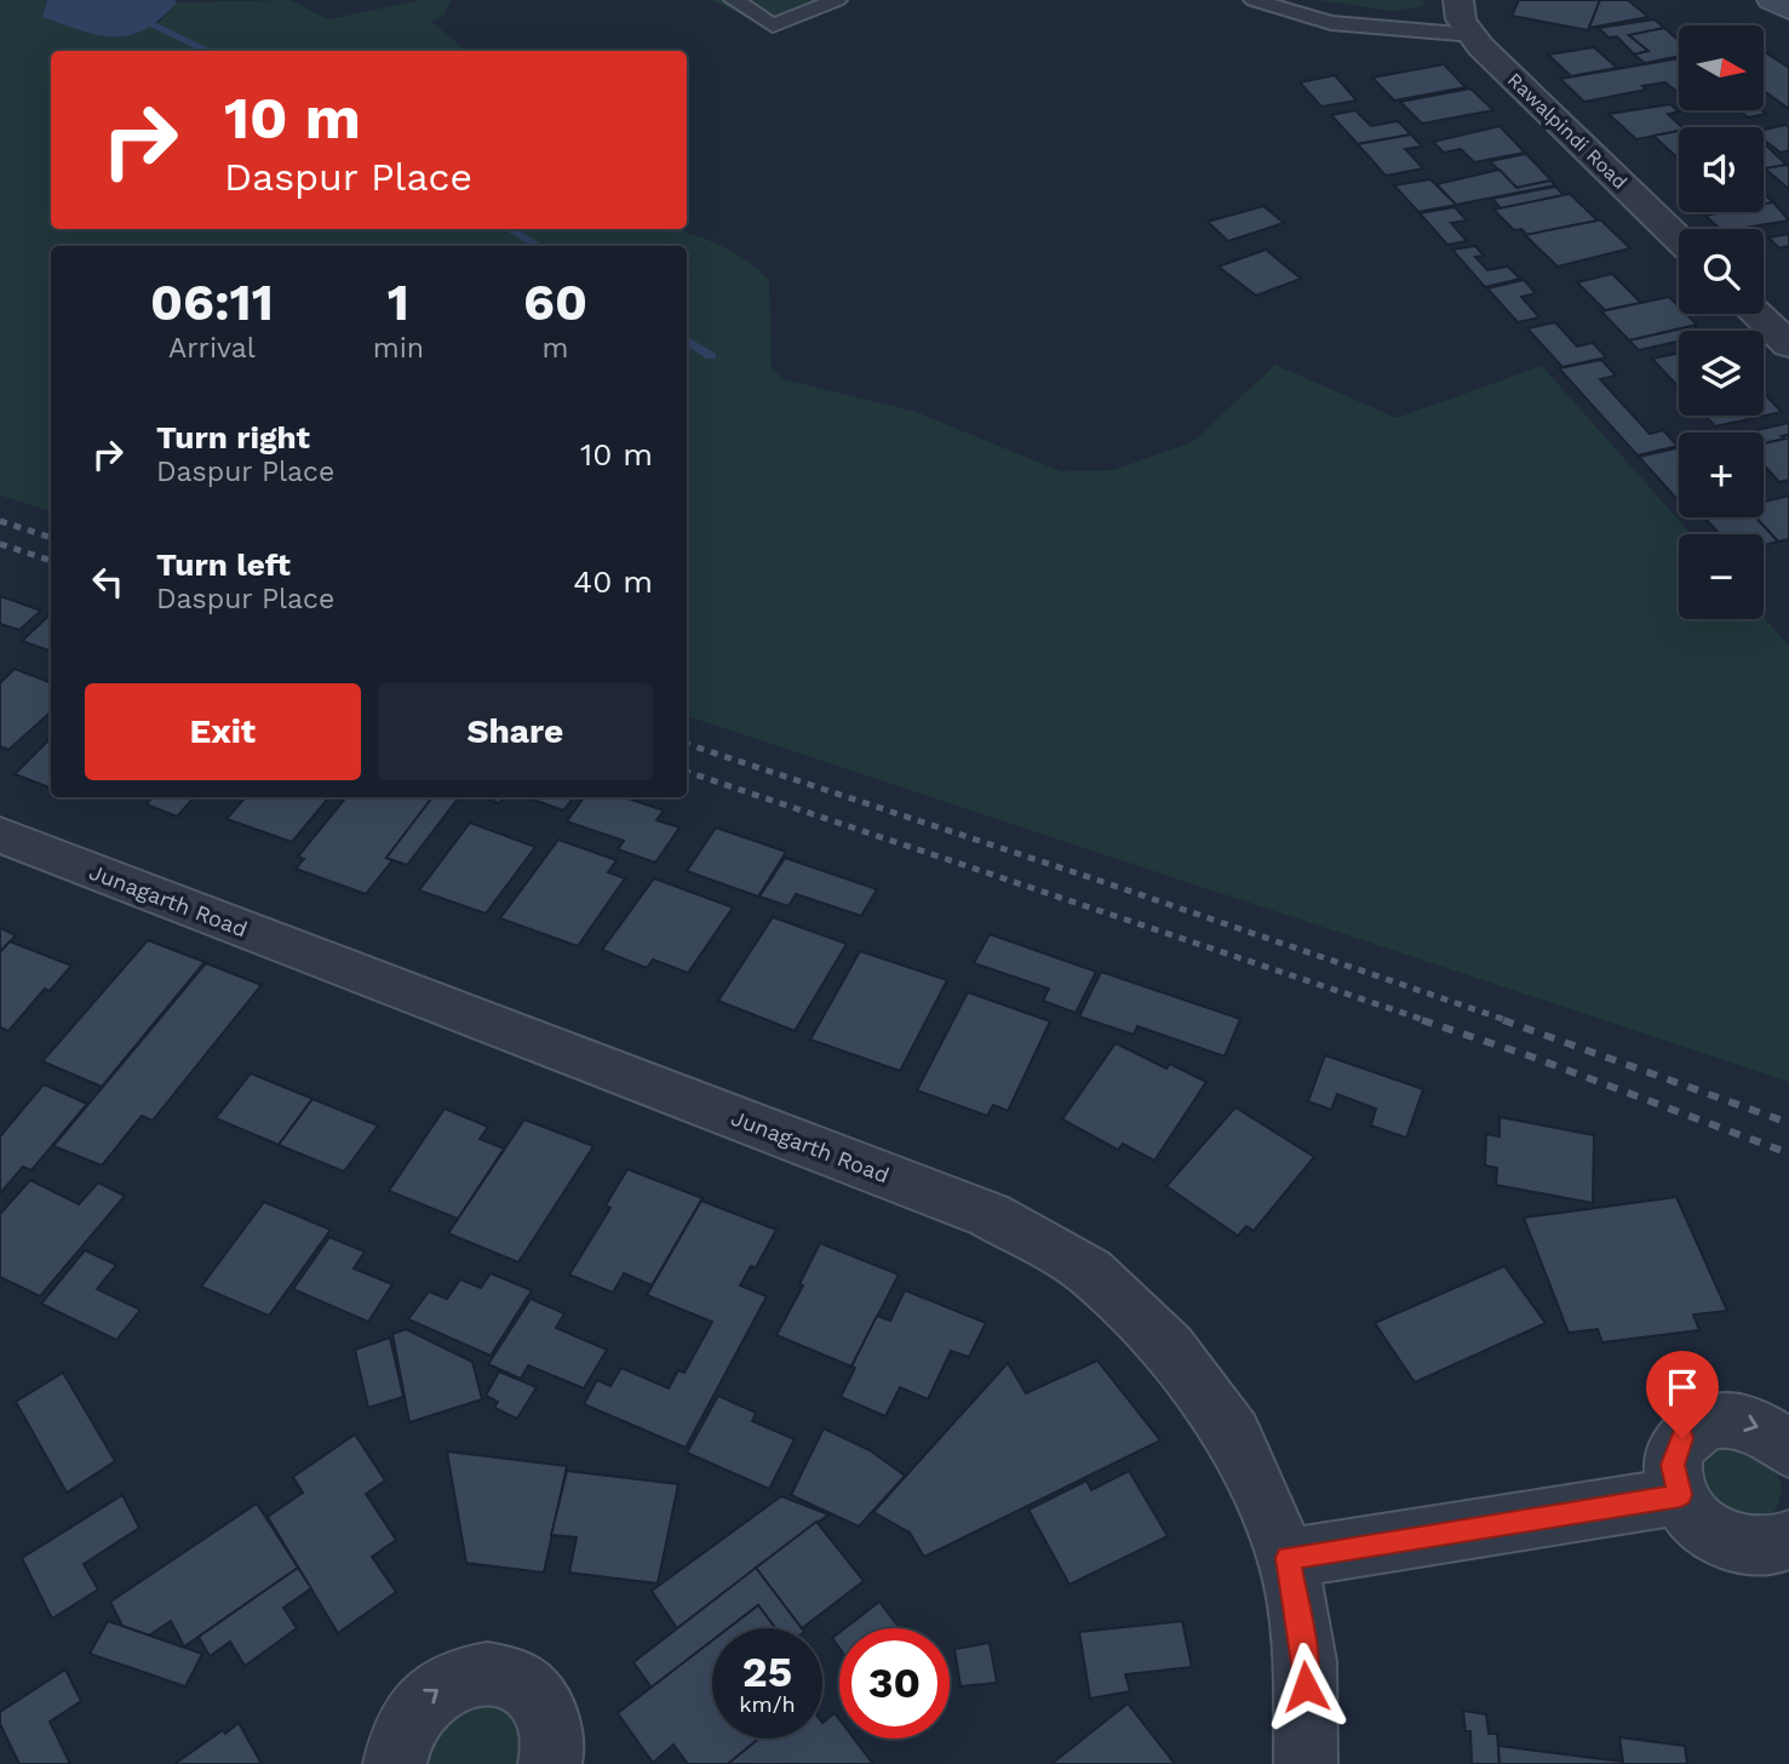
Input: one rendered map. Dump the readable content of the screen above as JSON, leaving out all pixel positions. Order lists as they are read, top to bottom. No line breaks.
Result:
{"streets":{"street":["Rawalpindi Road","Junagarth Road"]},"north":"right","page":{"map_buttons":["+","−"],"turn":["10 m","Daspur Place"],"eta":["06:11","Arrival","1","min","60","m"],"list":[{"name":"Turn right","note":"Daspur Place","value":"10 m"},{"name":"Turn left","note":"Daspur Place","value":"40 m"}],"buttons":["Exit","Share"],"speed":"25 km/h","limit":"30"}}
